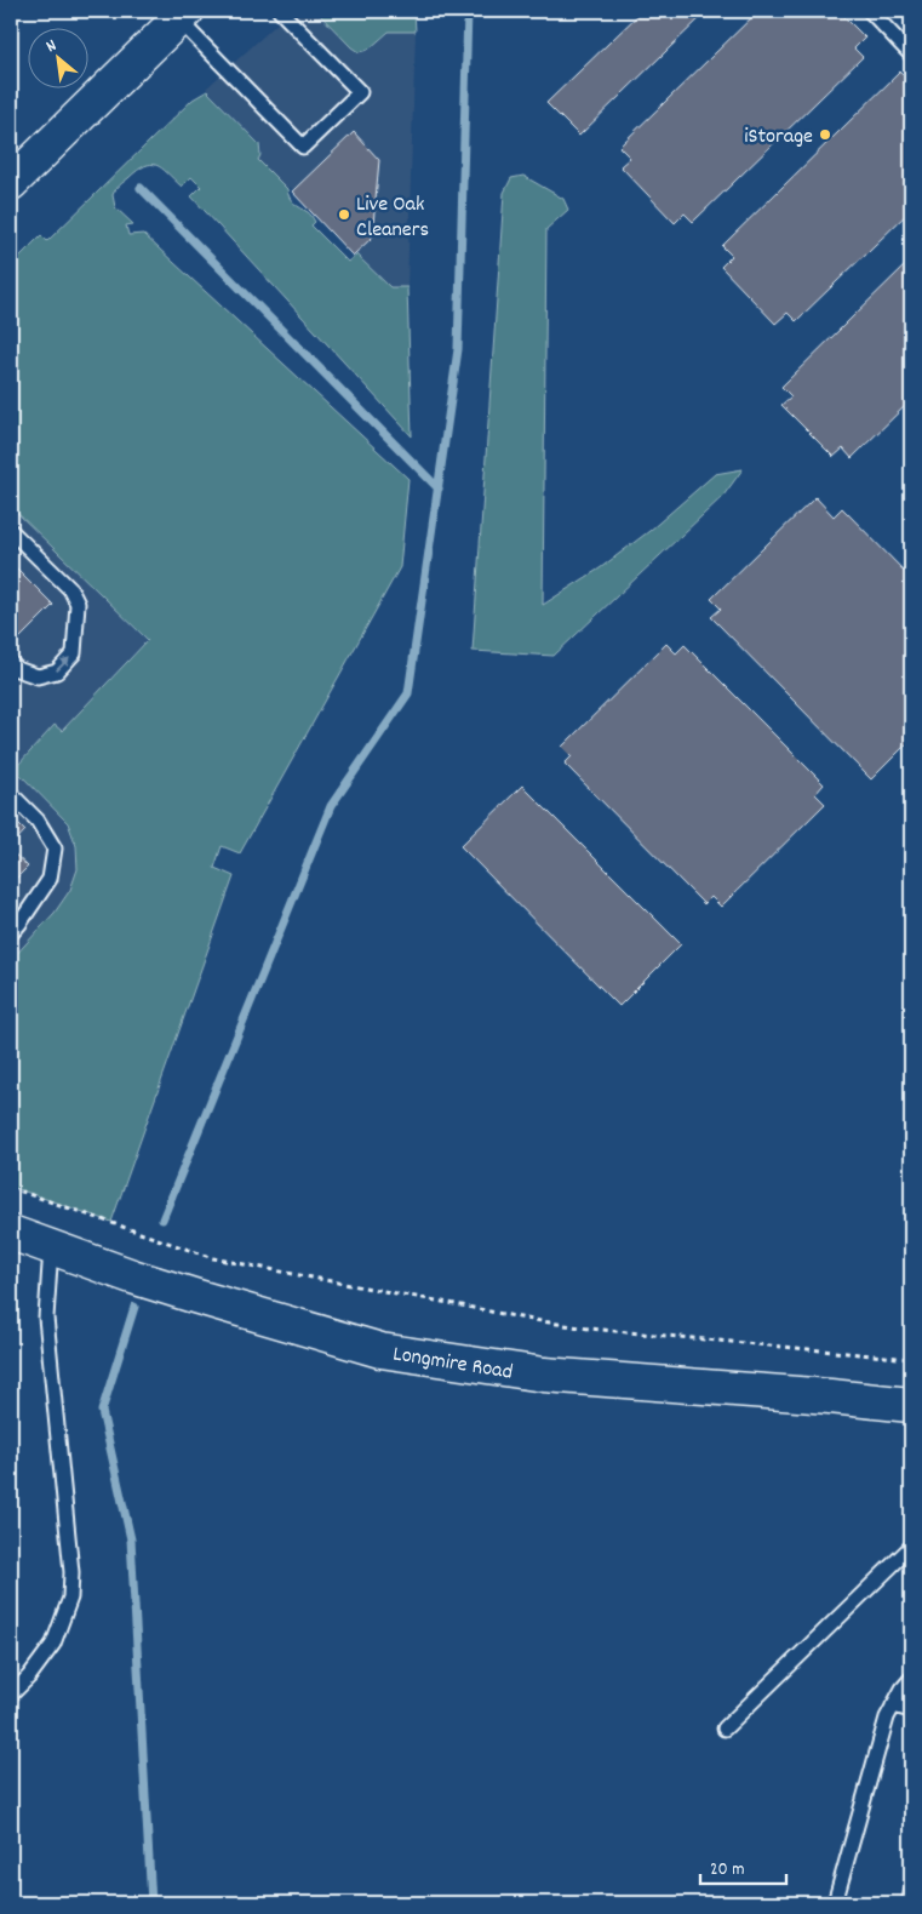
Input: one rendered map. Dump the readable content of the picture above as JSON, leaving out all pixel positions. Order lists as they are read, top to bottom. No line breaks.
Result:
{"streets":{"main road":["Longmire Road"]},"places":["iStorage","Live Oak Cleaners"],"scale_bar":"20 m","north":"top left"}
